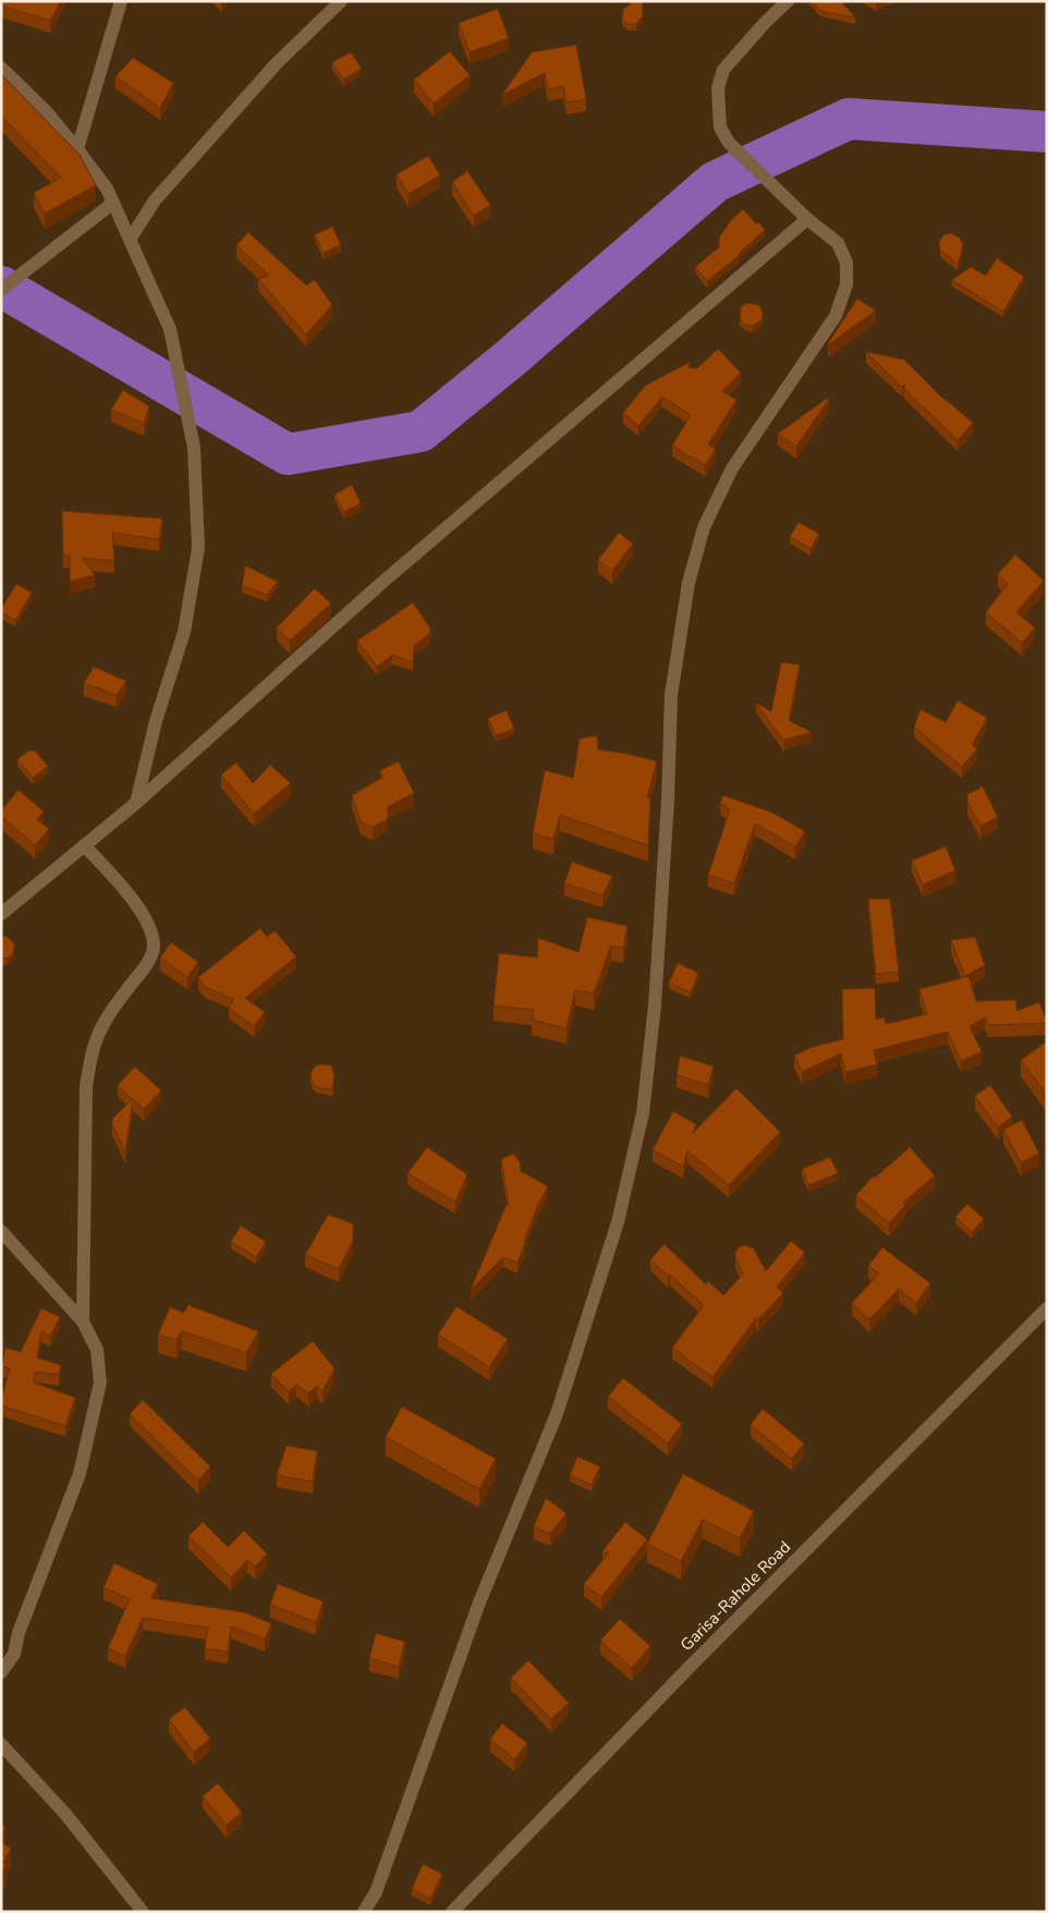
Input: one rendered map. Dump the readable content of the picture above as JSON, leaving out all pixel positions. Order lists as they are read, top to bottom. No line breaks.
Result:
{"streets":{"street":["Garisa-Rahole Road"]}}
